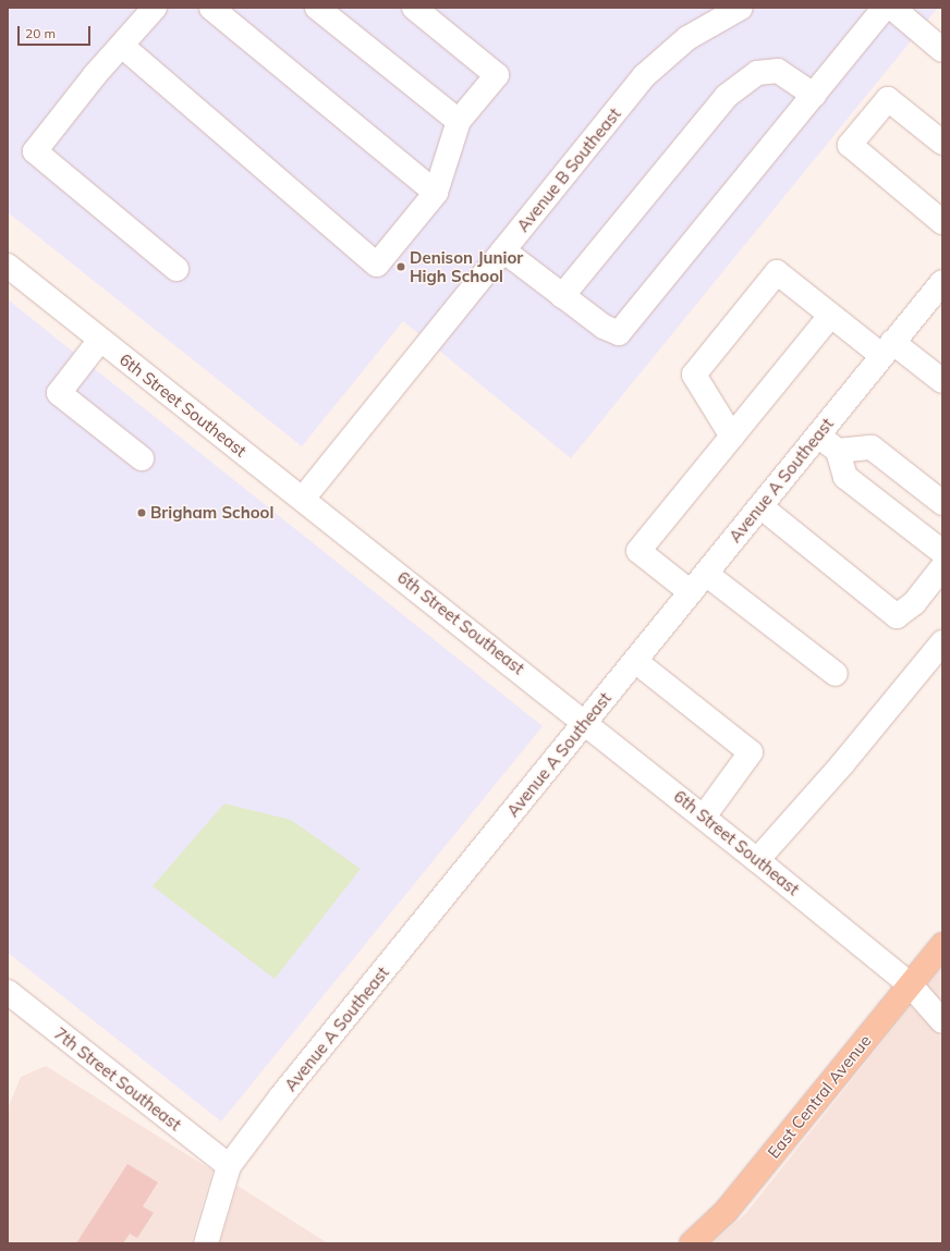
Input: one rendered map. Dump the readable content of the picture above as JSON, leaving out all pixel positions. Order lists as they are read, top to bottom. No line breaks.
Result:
{"streets":{"main road":["East Central Avenue"],"street":["Avenue B Southeast","6th Street Southeast","Avenue A Southeast","7th Street Southeast"]},"crossings":[["Avenue B Southeast","6th Street Southeast"],["6th Street Southeast","Avenue A Southeast"],["6th Street Southeast","East Central Avenue"],["Avenue A Southeast","7th Street Southeast"]],"places":["Denison Junior High School","Brigham School"],"scale_bar":"20 m"}
